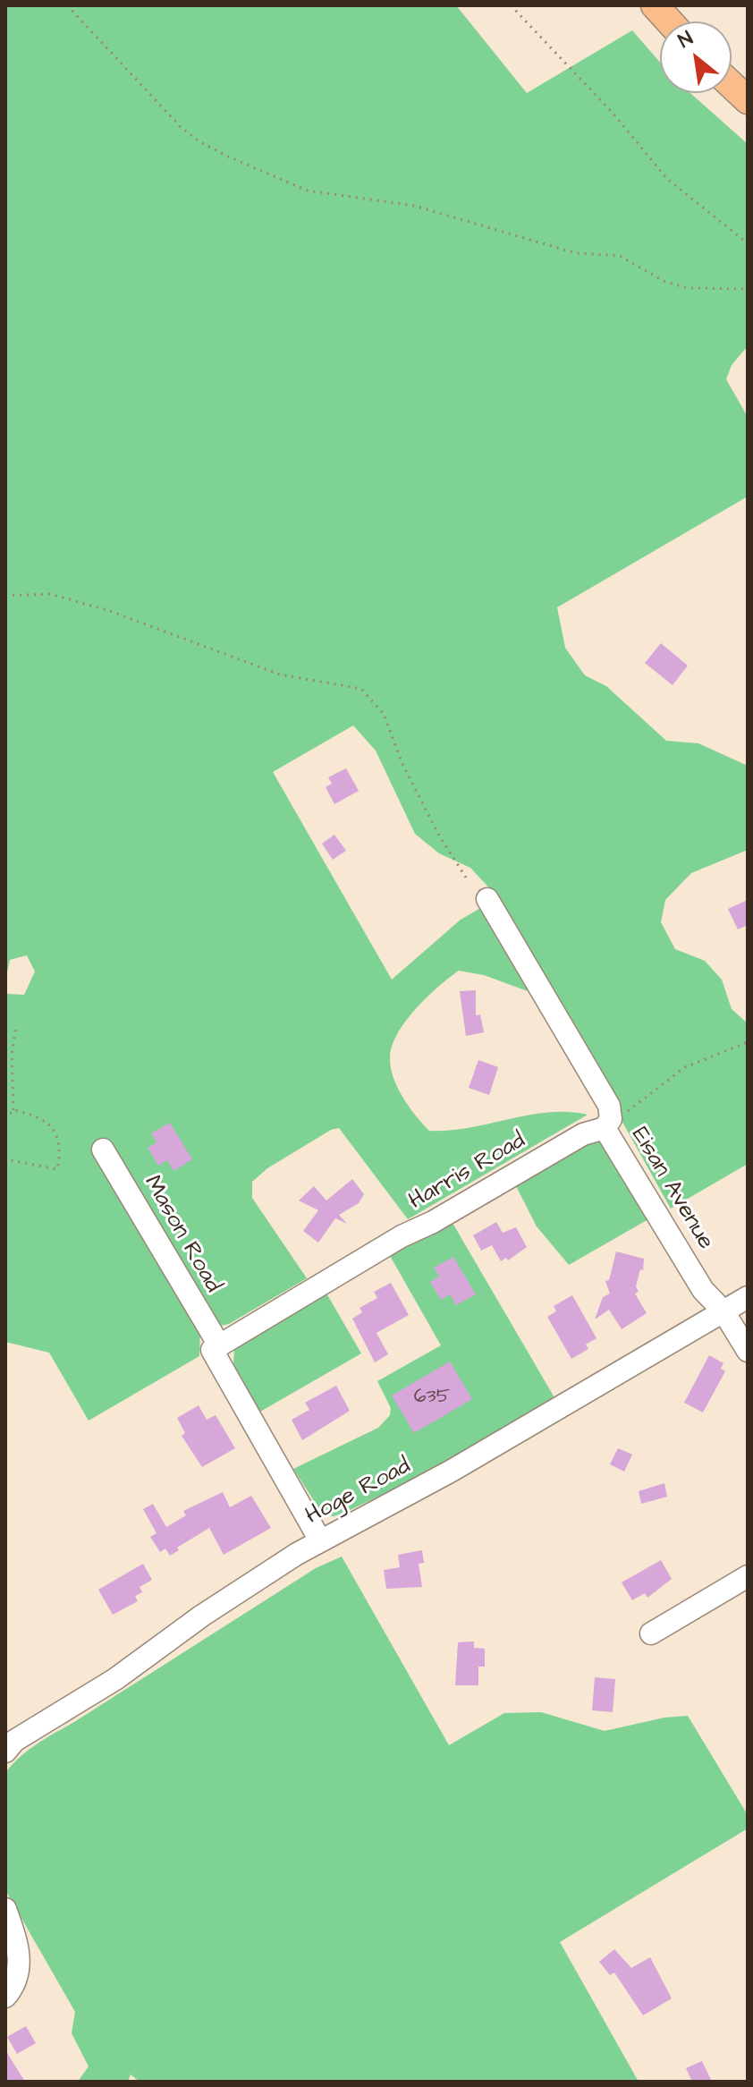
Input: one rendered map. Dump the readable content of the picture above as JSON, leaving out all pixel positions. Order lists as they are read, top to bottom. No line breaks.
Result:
{"streets":{"street":["Harris Road","Eisan Avenue","Mason Road","Hoge Road"]},"crossings":[["Harris Road","Eisan Avenue"],["Harris Road","Mason Road"],["Eisan Avenue","Hoge Road"],["Mason Road","Hoge Road"]],"house_numbers":["635"],"north":"top left"}
